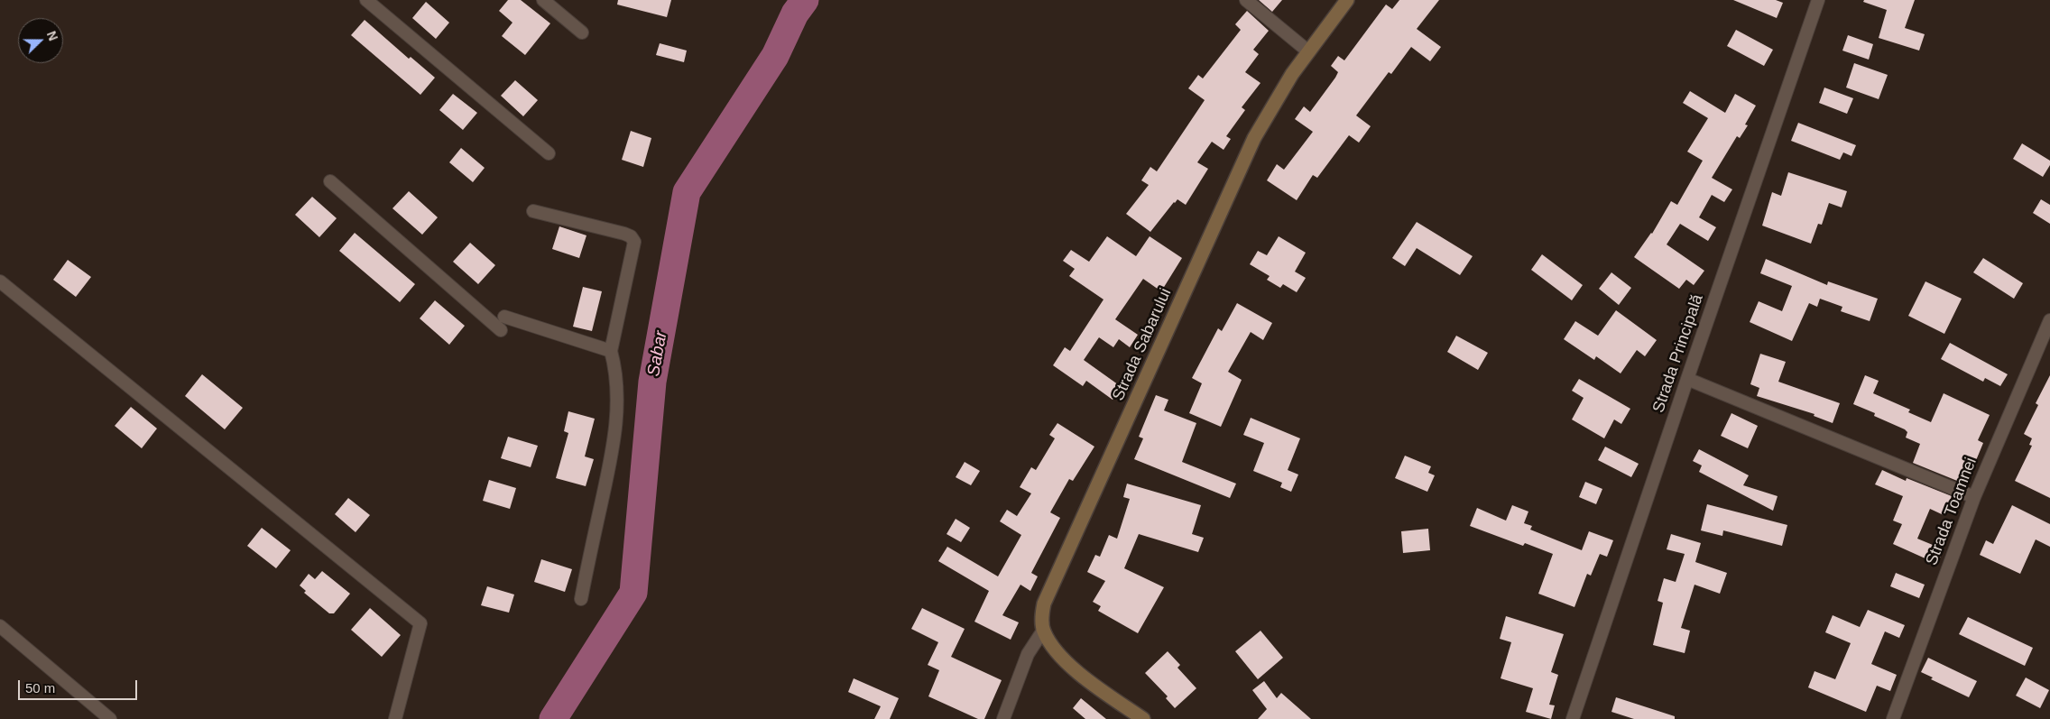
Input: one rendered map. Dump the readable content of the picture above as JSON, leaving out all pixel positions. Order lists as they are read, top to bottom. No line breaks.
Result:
{"streets":{"main road":["Strada Sabarului"],"street":["Strada Principală","Strada Toamnei"]},"water":["Sabar"],"scale_bar":"50 m","north":"right"}
